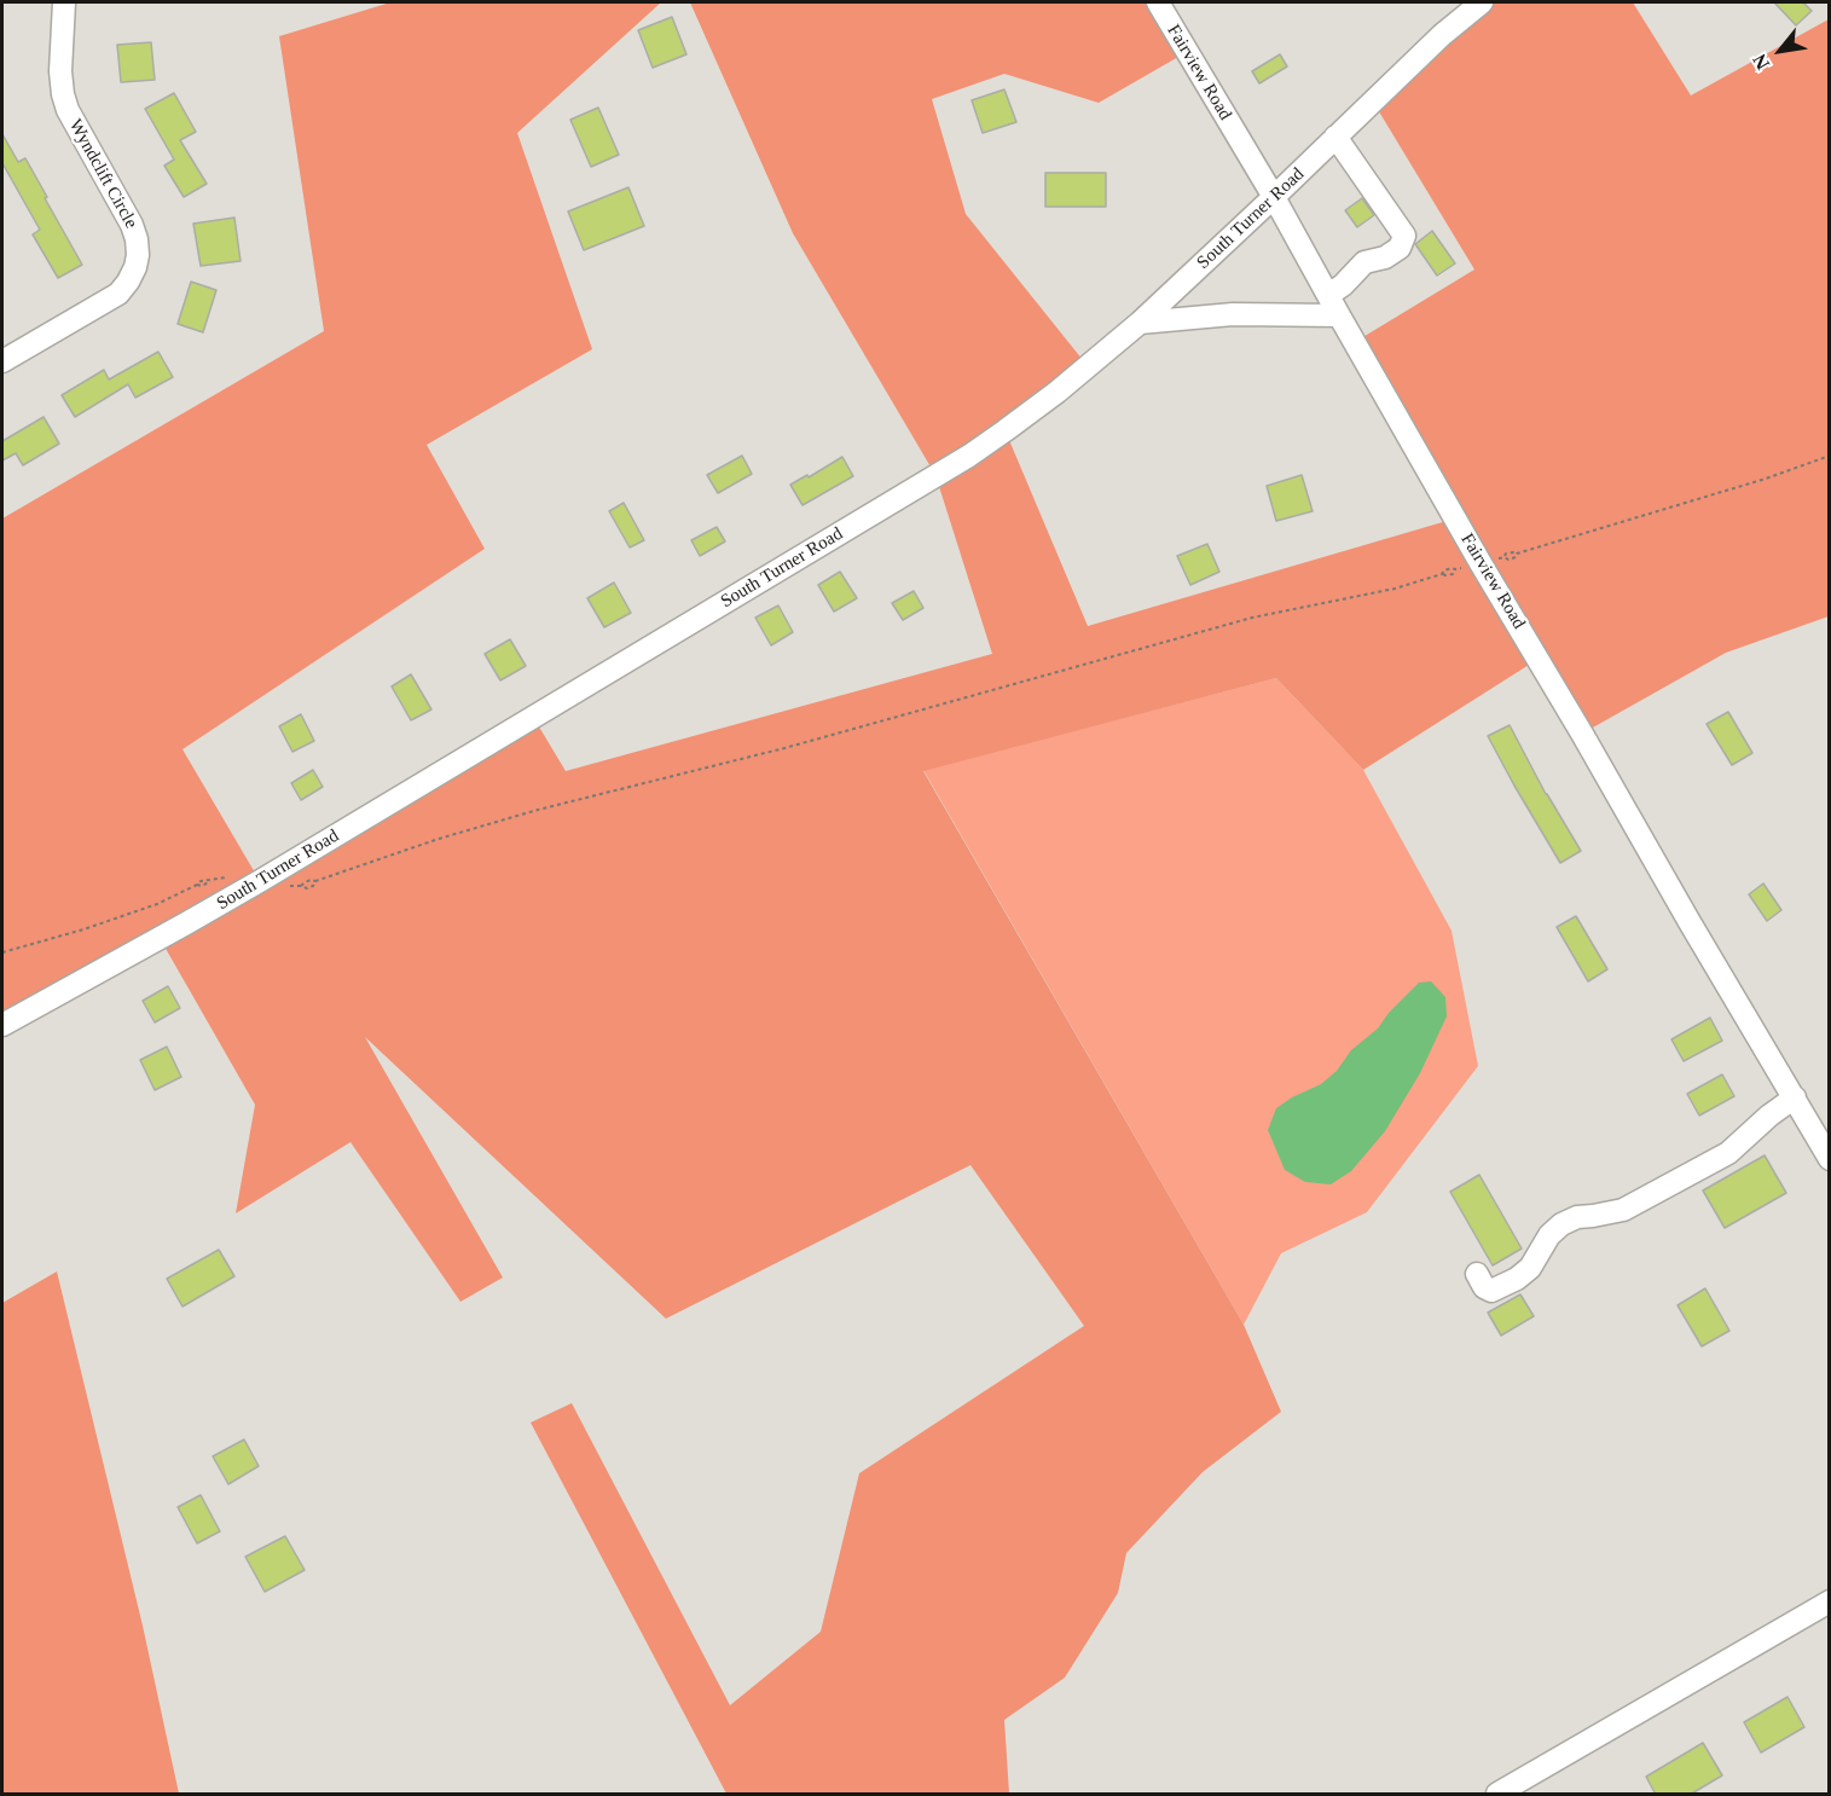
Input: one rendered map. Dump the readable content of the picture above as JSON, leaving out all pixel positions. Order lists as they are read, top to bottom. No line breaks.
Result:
{"streets":{"street":["Fairview Road","Wyndclift Circle","South Turner Road"]},"crossings":[["Fairview Road","South Turner Road"]],"north":"bottom left"}
